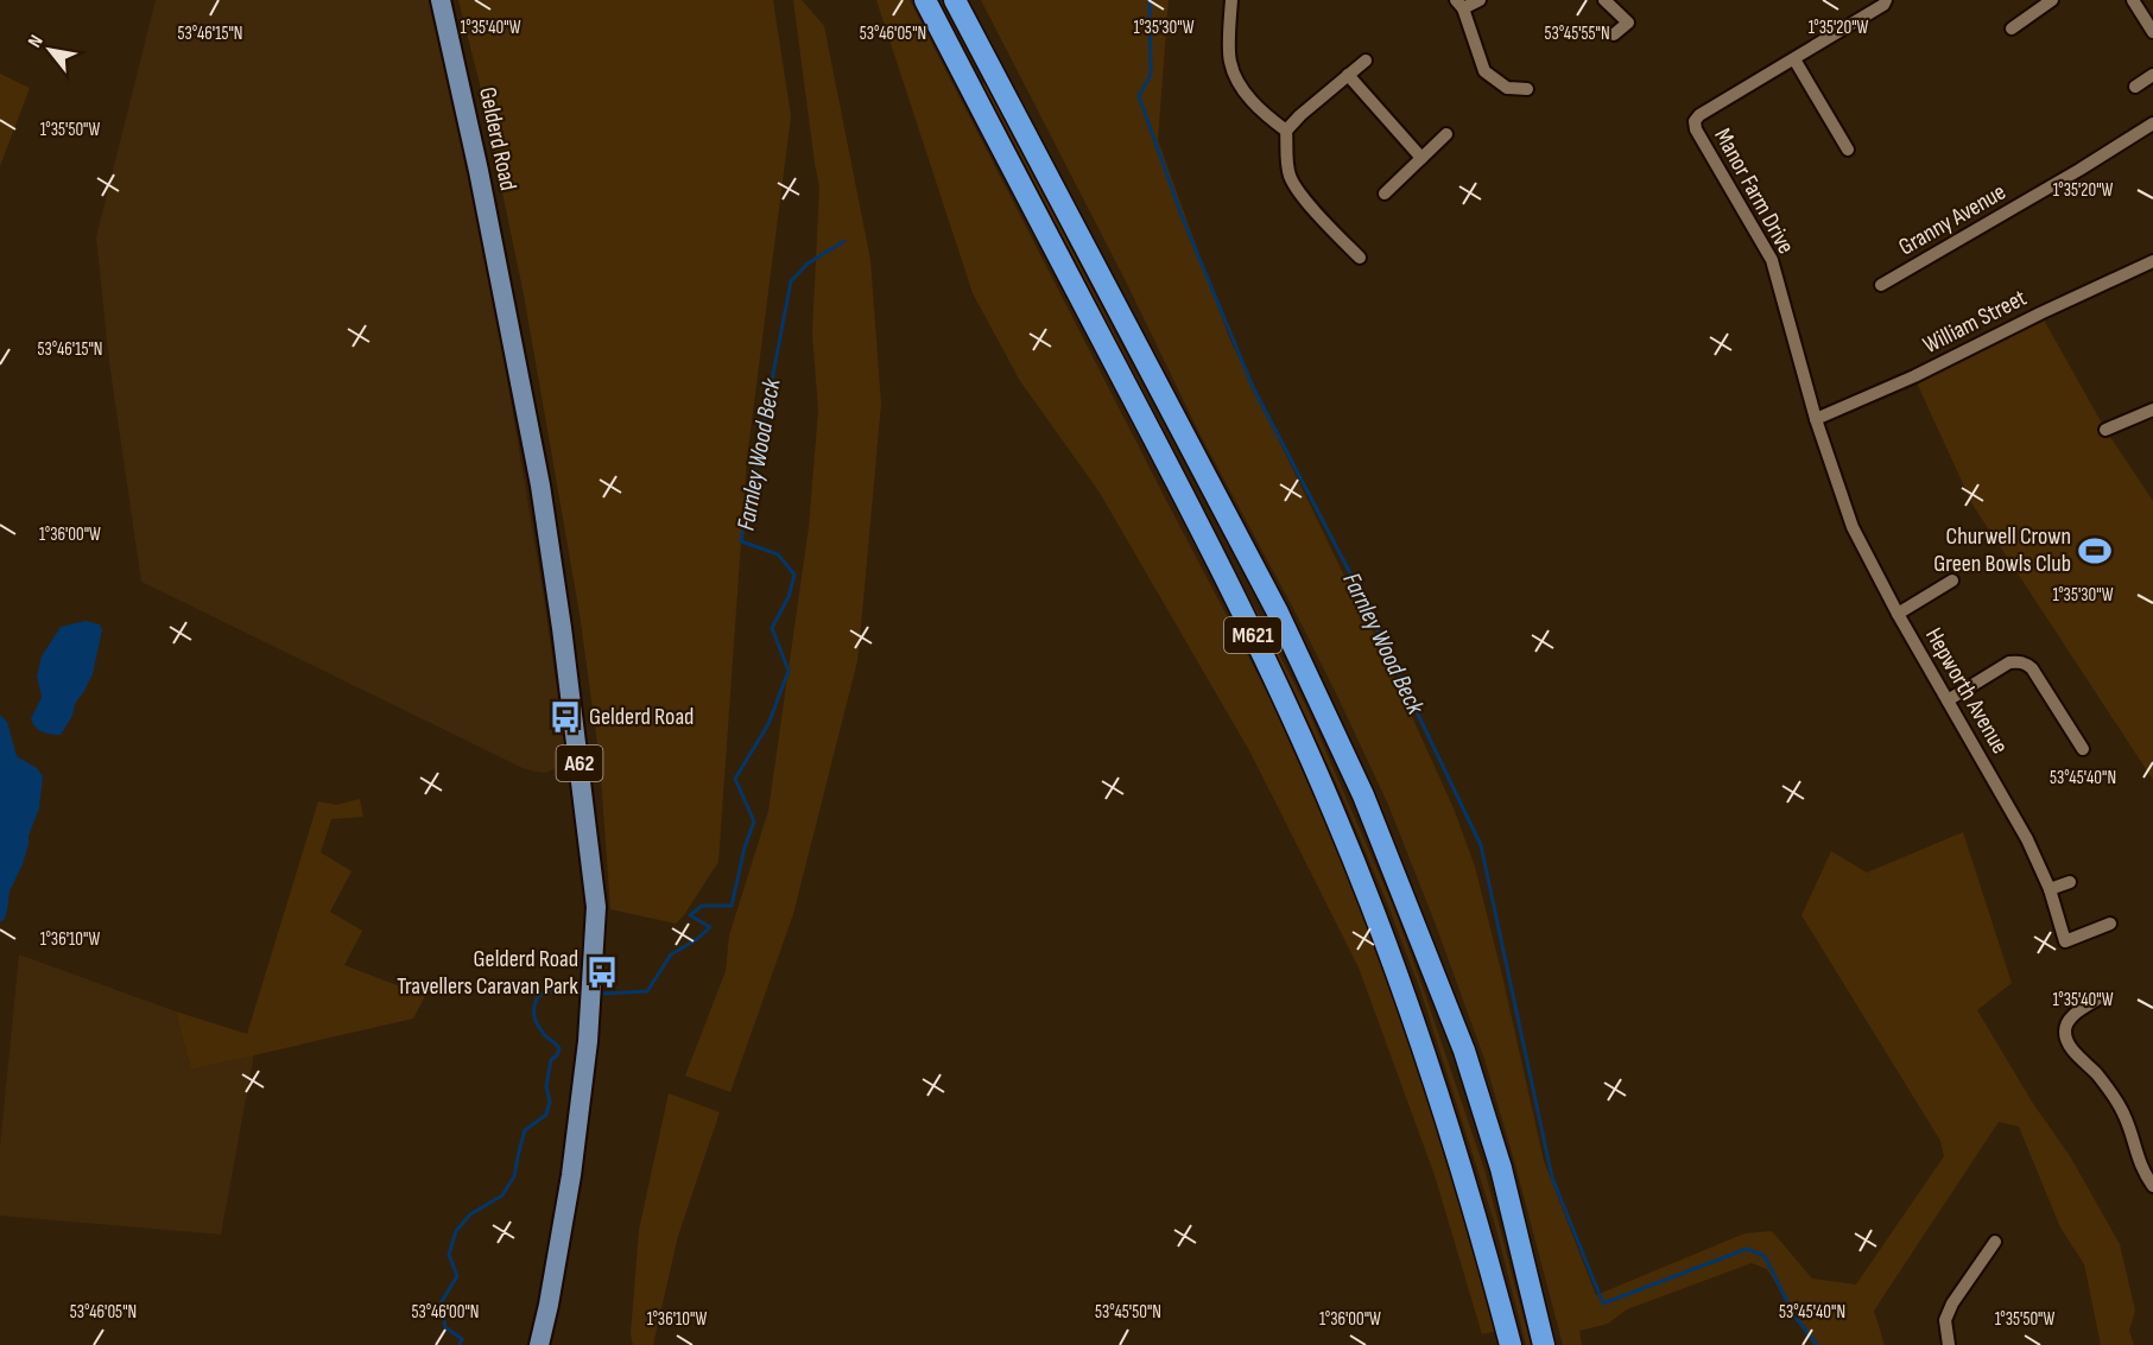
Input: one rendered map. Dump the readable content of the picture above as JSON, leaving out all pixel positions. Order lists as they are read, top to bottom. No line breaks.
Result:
{"streets":{"highway":["M621"],"main road":["Gelderd Road","A62"],"street":["Manor Farm Drive","Granny Avenue","William Street","Hepworth Avenue"]},"crossings":[["Manor Farm Drive","William Street"],["Manor Farm Drive","Hepworth Avenue"],["William Street","Hepworth Avenue"]],"water":["Farnley Wood Beck"],"places":{"sports":["Churwell Crown Green Bowls Club"],"bus stop":["Gelderd Road","Gelderd Road Travellers Caravan Park"]},"north":"top left","coordinates":["1°35'40\"W","1°35'20\"W","1°35'30\"W","53°46'15\"N","53°46'05\"N","53°45'55\"N","1°35'50\"W","1°36'00\"W","53°45'40\"N","1°36'10\"W","53°46'00\"N","53°45'50\"N"]}
